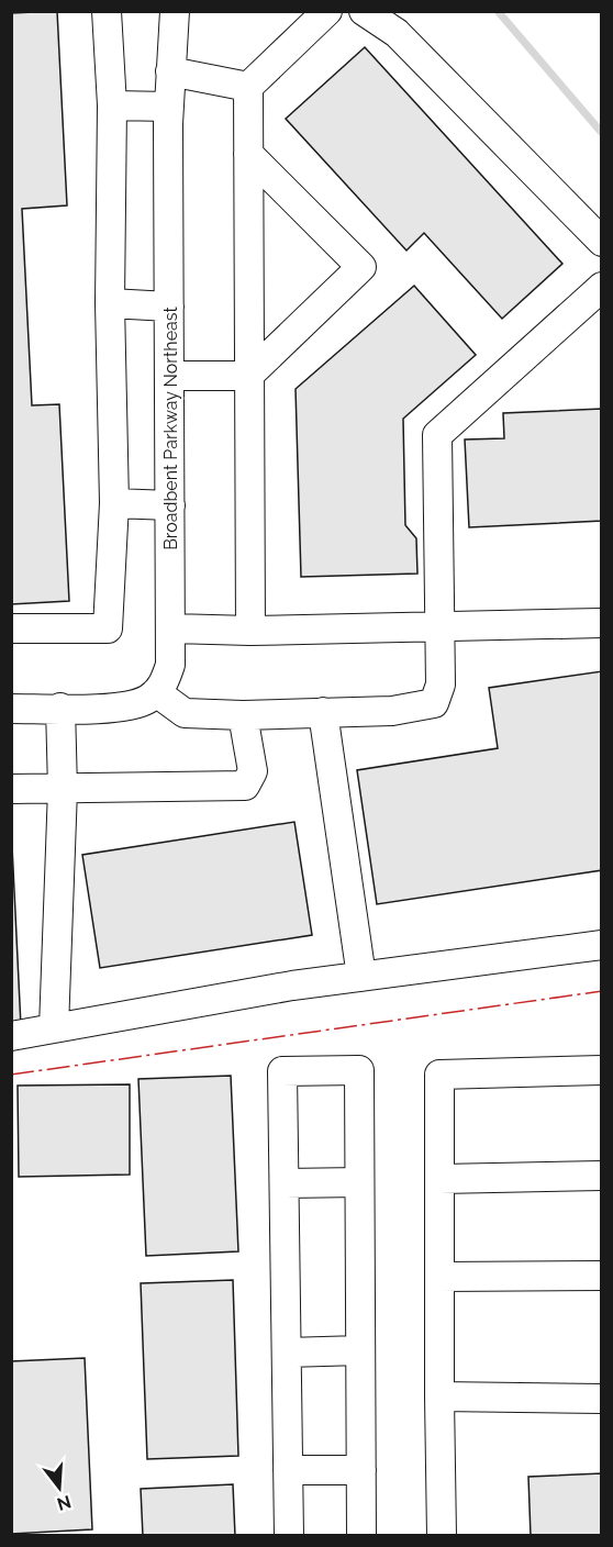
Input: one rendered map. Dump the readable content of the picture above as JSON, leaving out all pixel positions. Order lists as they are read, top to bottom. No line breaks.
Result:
{"streets":{"street":["Broadbent Parkway Northeast"]},"north":"bottom"}
